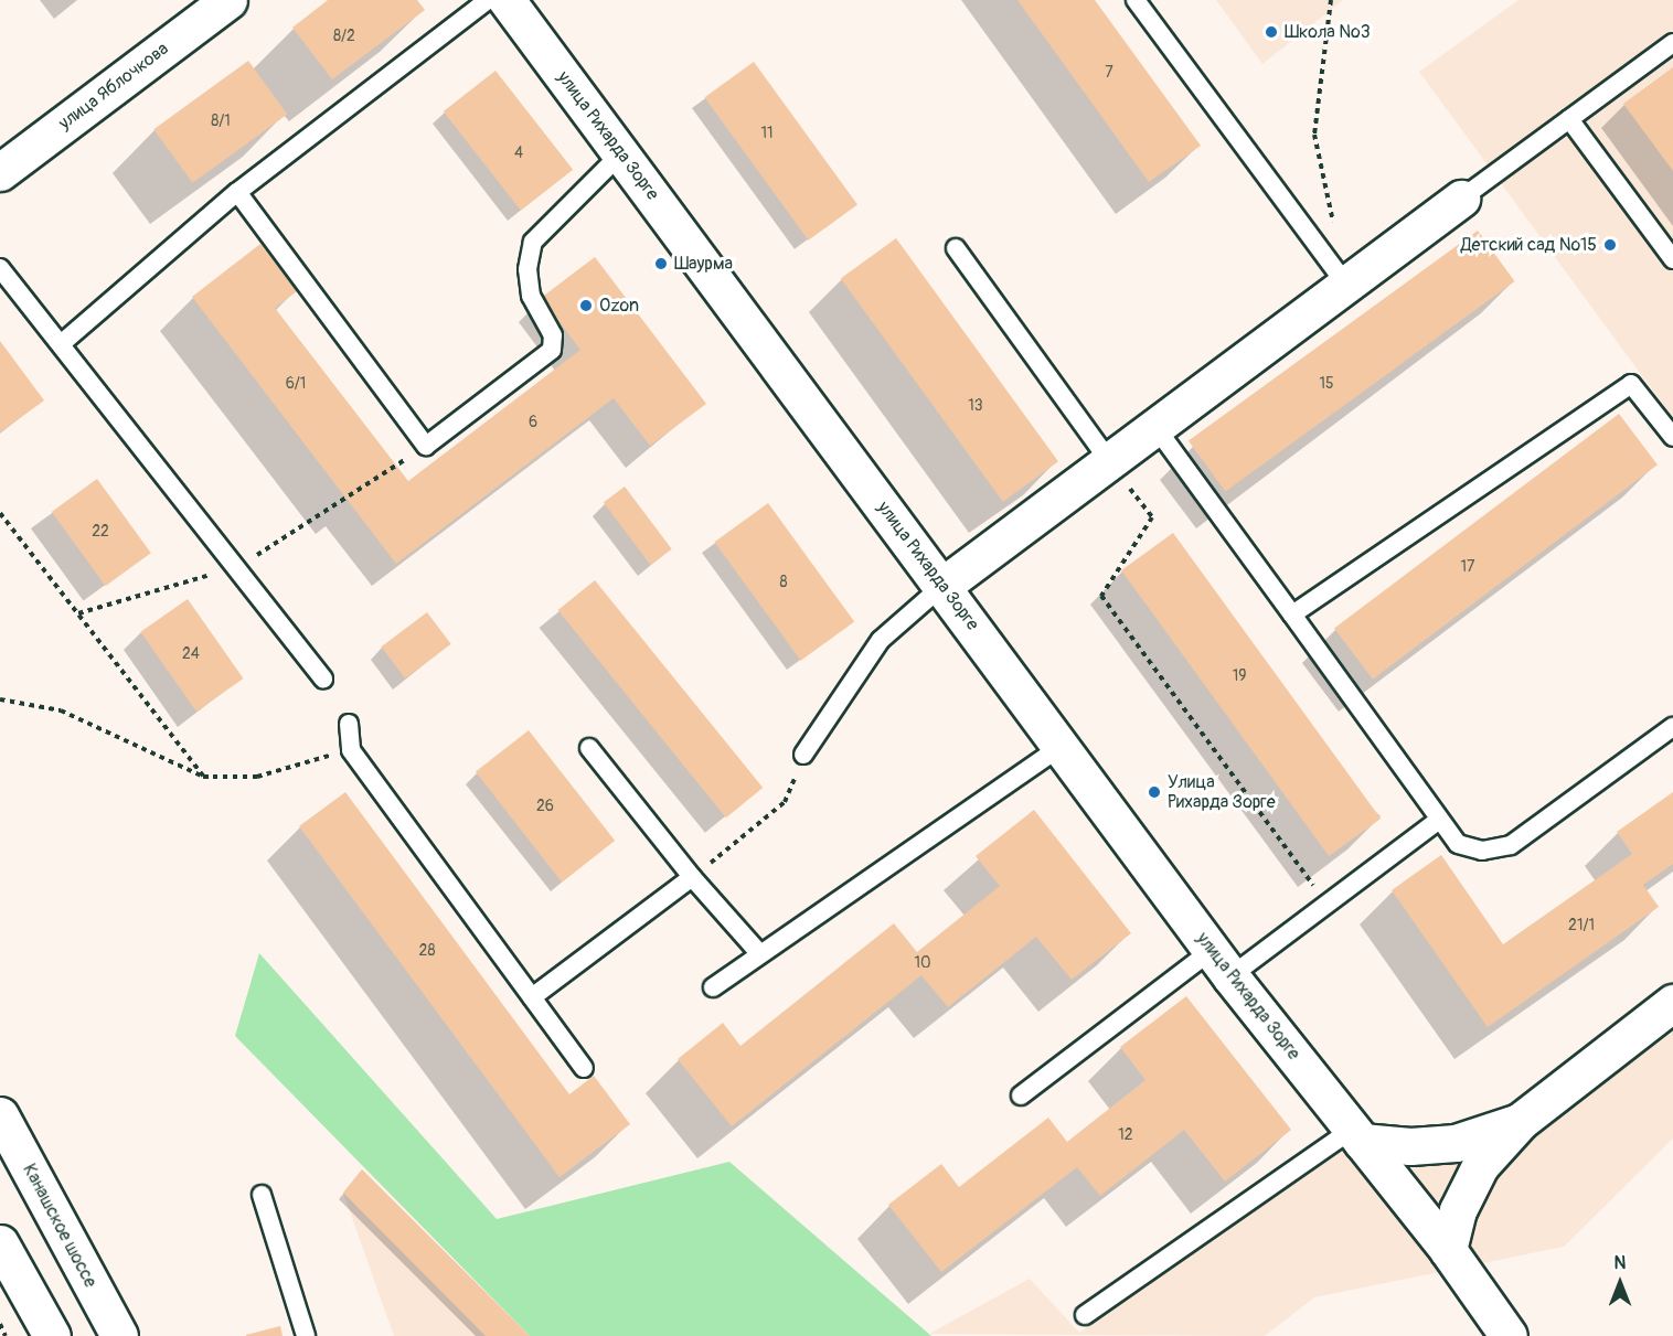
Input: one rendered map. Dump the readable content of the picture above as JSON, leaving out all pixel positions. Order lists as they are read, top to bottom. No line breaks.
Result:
{"streets":{"street":["улица Яблочкова","улица Рихарда Зорге","Канашское шоссе"]},"places":["Школа №3","Детский сад №15","Шаурма","Ozon","Улица Рихарда Зорге"],"house_numbers":["8/2","7","8/1","11","4","6/1","15","13","6","22","17","8","24","19","26","21/1","28","10","12"],"north":"top"}
